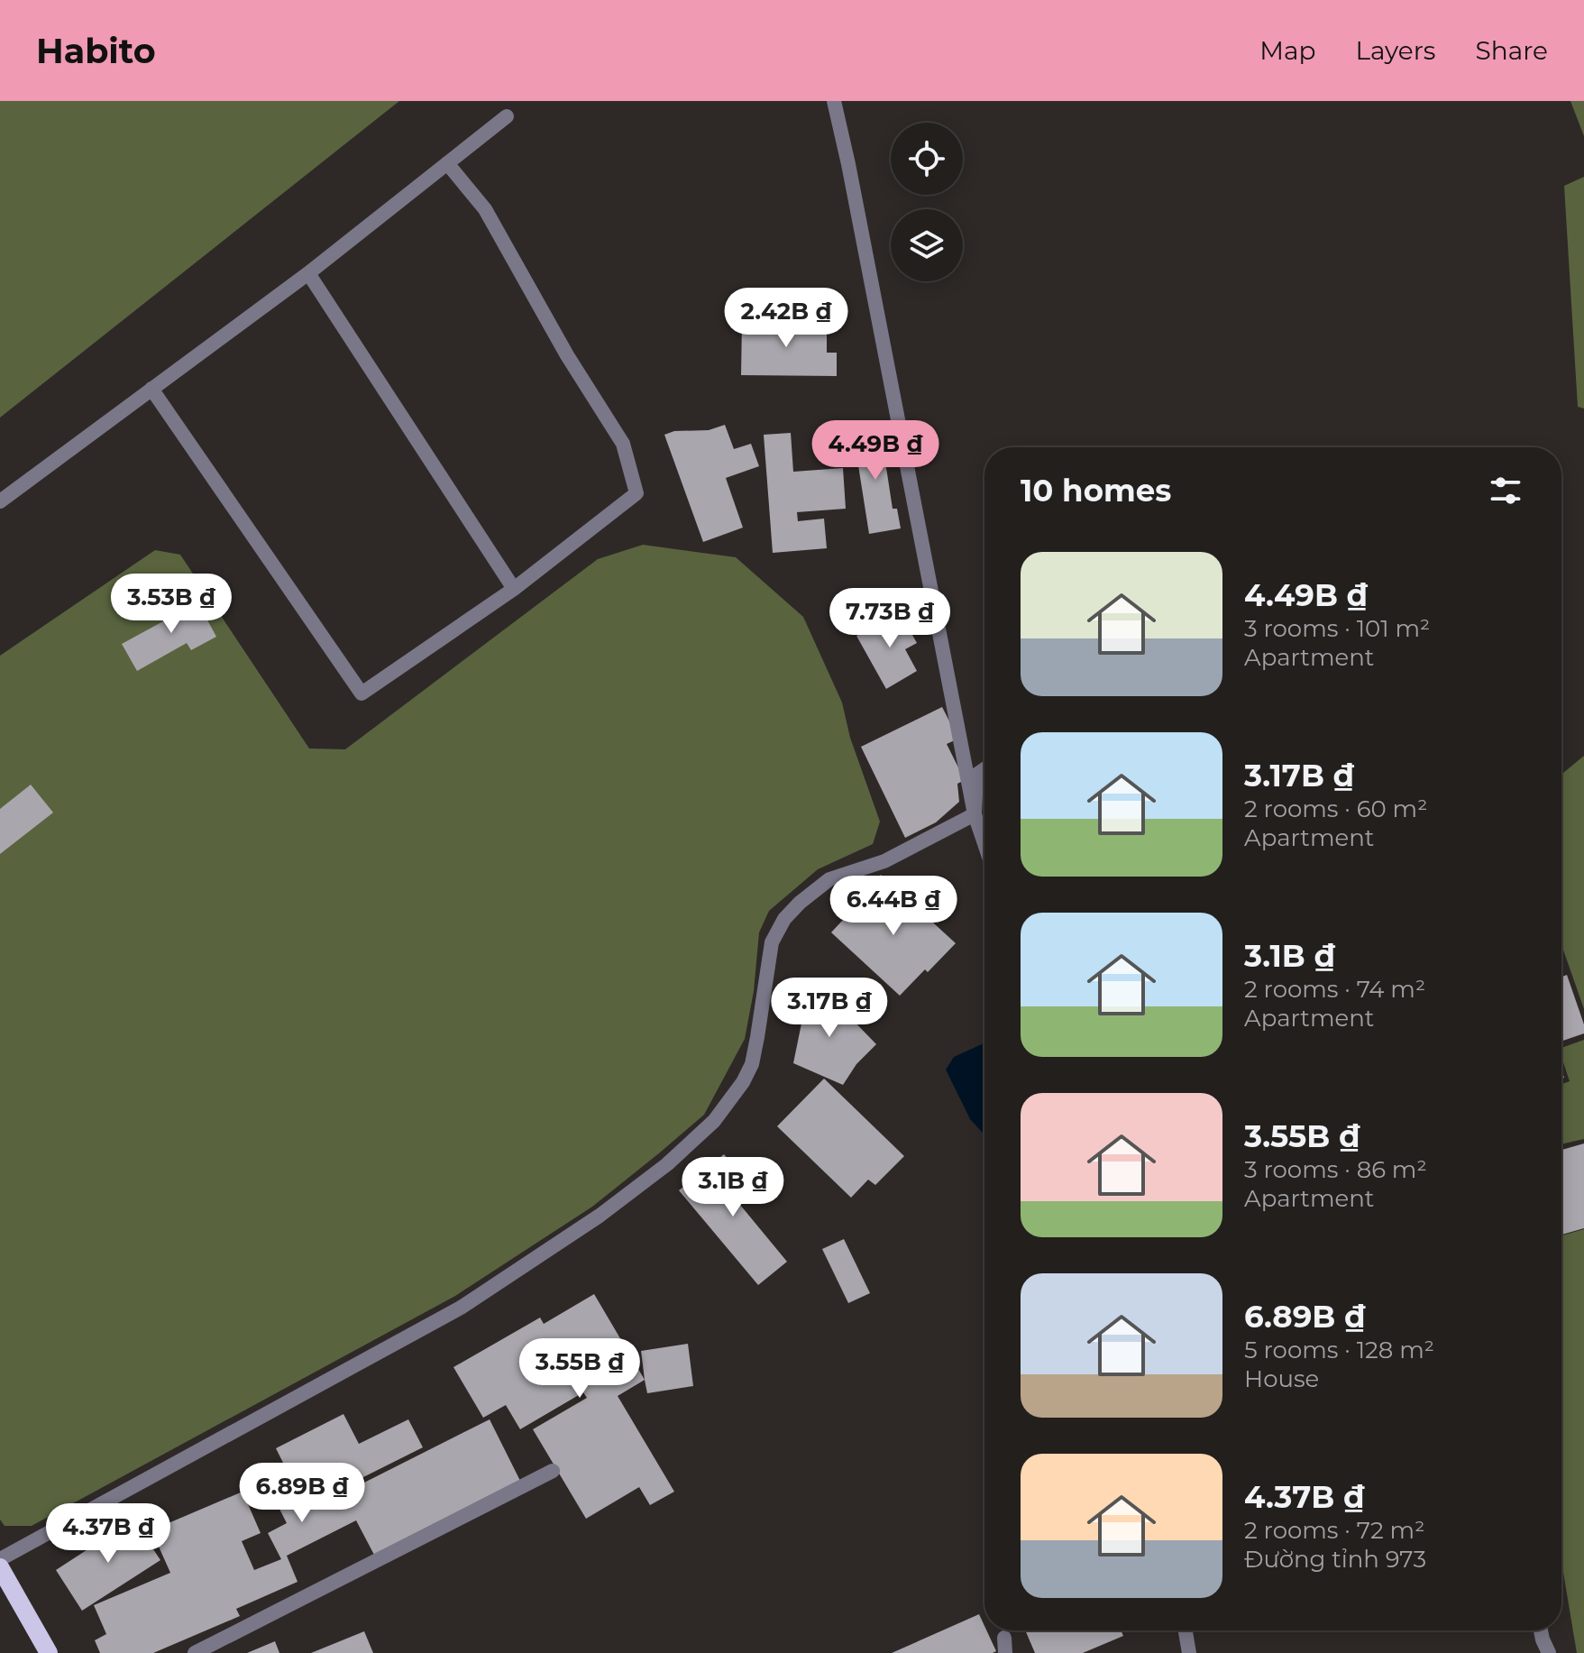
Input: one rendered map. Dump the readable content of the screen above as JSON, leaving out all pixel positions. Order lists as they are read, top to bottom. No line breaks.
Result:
{"page":{"header":"Habito","nav":["Map","Layers","Share"],"price":["2.42B ₫","4.49B ₫","3.53B ₫","7.73B ₫","6.44B ₫","3.17B ₫","3.1B ₫","3.55B ₫","6.89B ₫","4.37B ₫"],"heading":"10 homes","list":[{"name":"4.49B ₫","note":"3 rooms · 101 m² · Apartment"},{"name":"3.17B ₫","note":"2 rooms · 60 m² · Apartment"},{"name":"3.1B ₫","note":"2 rooms · 74 m² · Apartment"},{"name":"3.55B ₫","note":"3 rooms · 86 m² · Apartment"},{"name":"6.89B ₫","note":"5 rooms · 128 m² · House"},{"name":"4.37B ₫","note":"2 rooms · 72 m² · Đường tỉnh 973"}]}}
